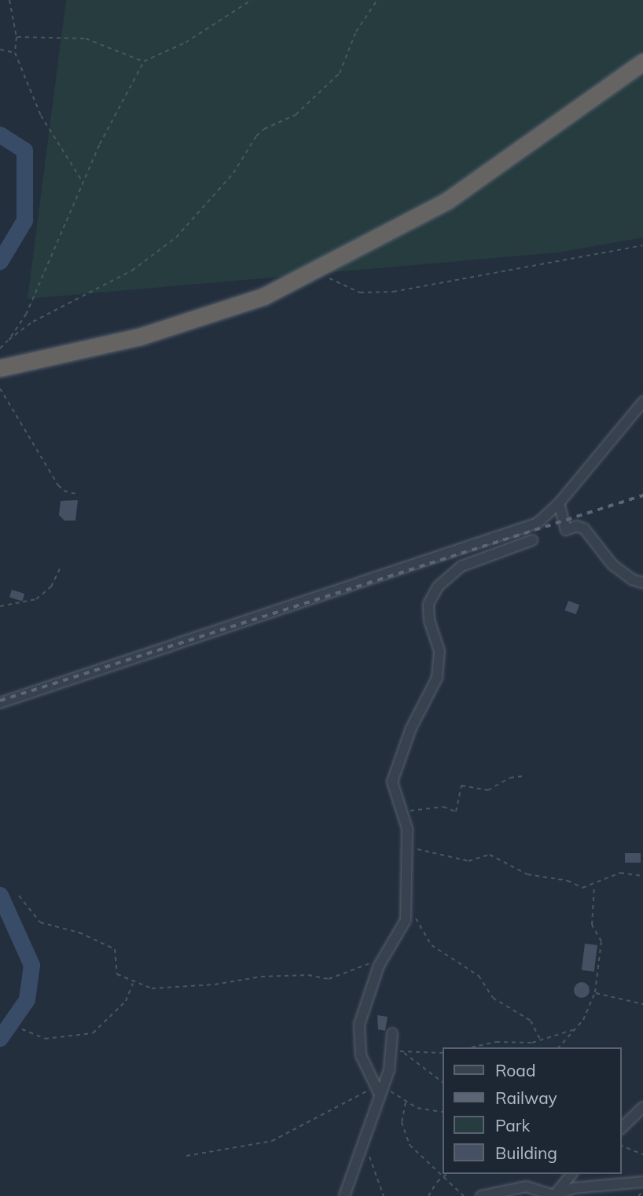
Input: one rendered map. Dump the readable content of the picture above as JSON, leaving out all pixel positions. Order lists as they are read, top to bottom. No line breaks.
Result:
{"legend":["Road","Railway","Park","Building"]}
